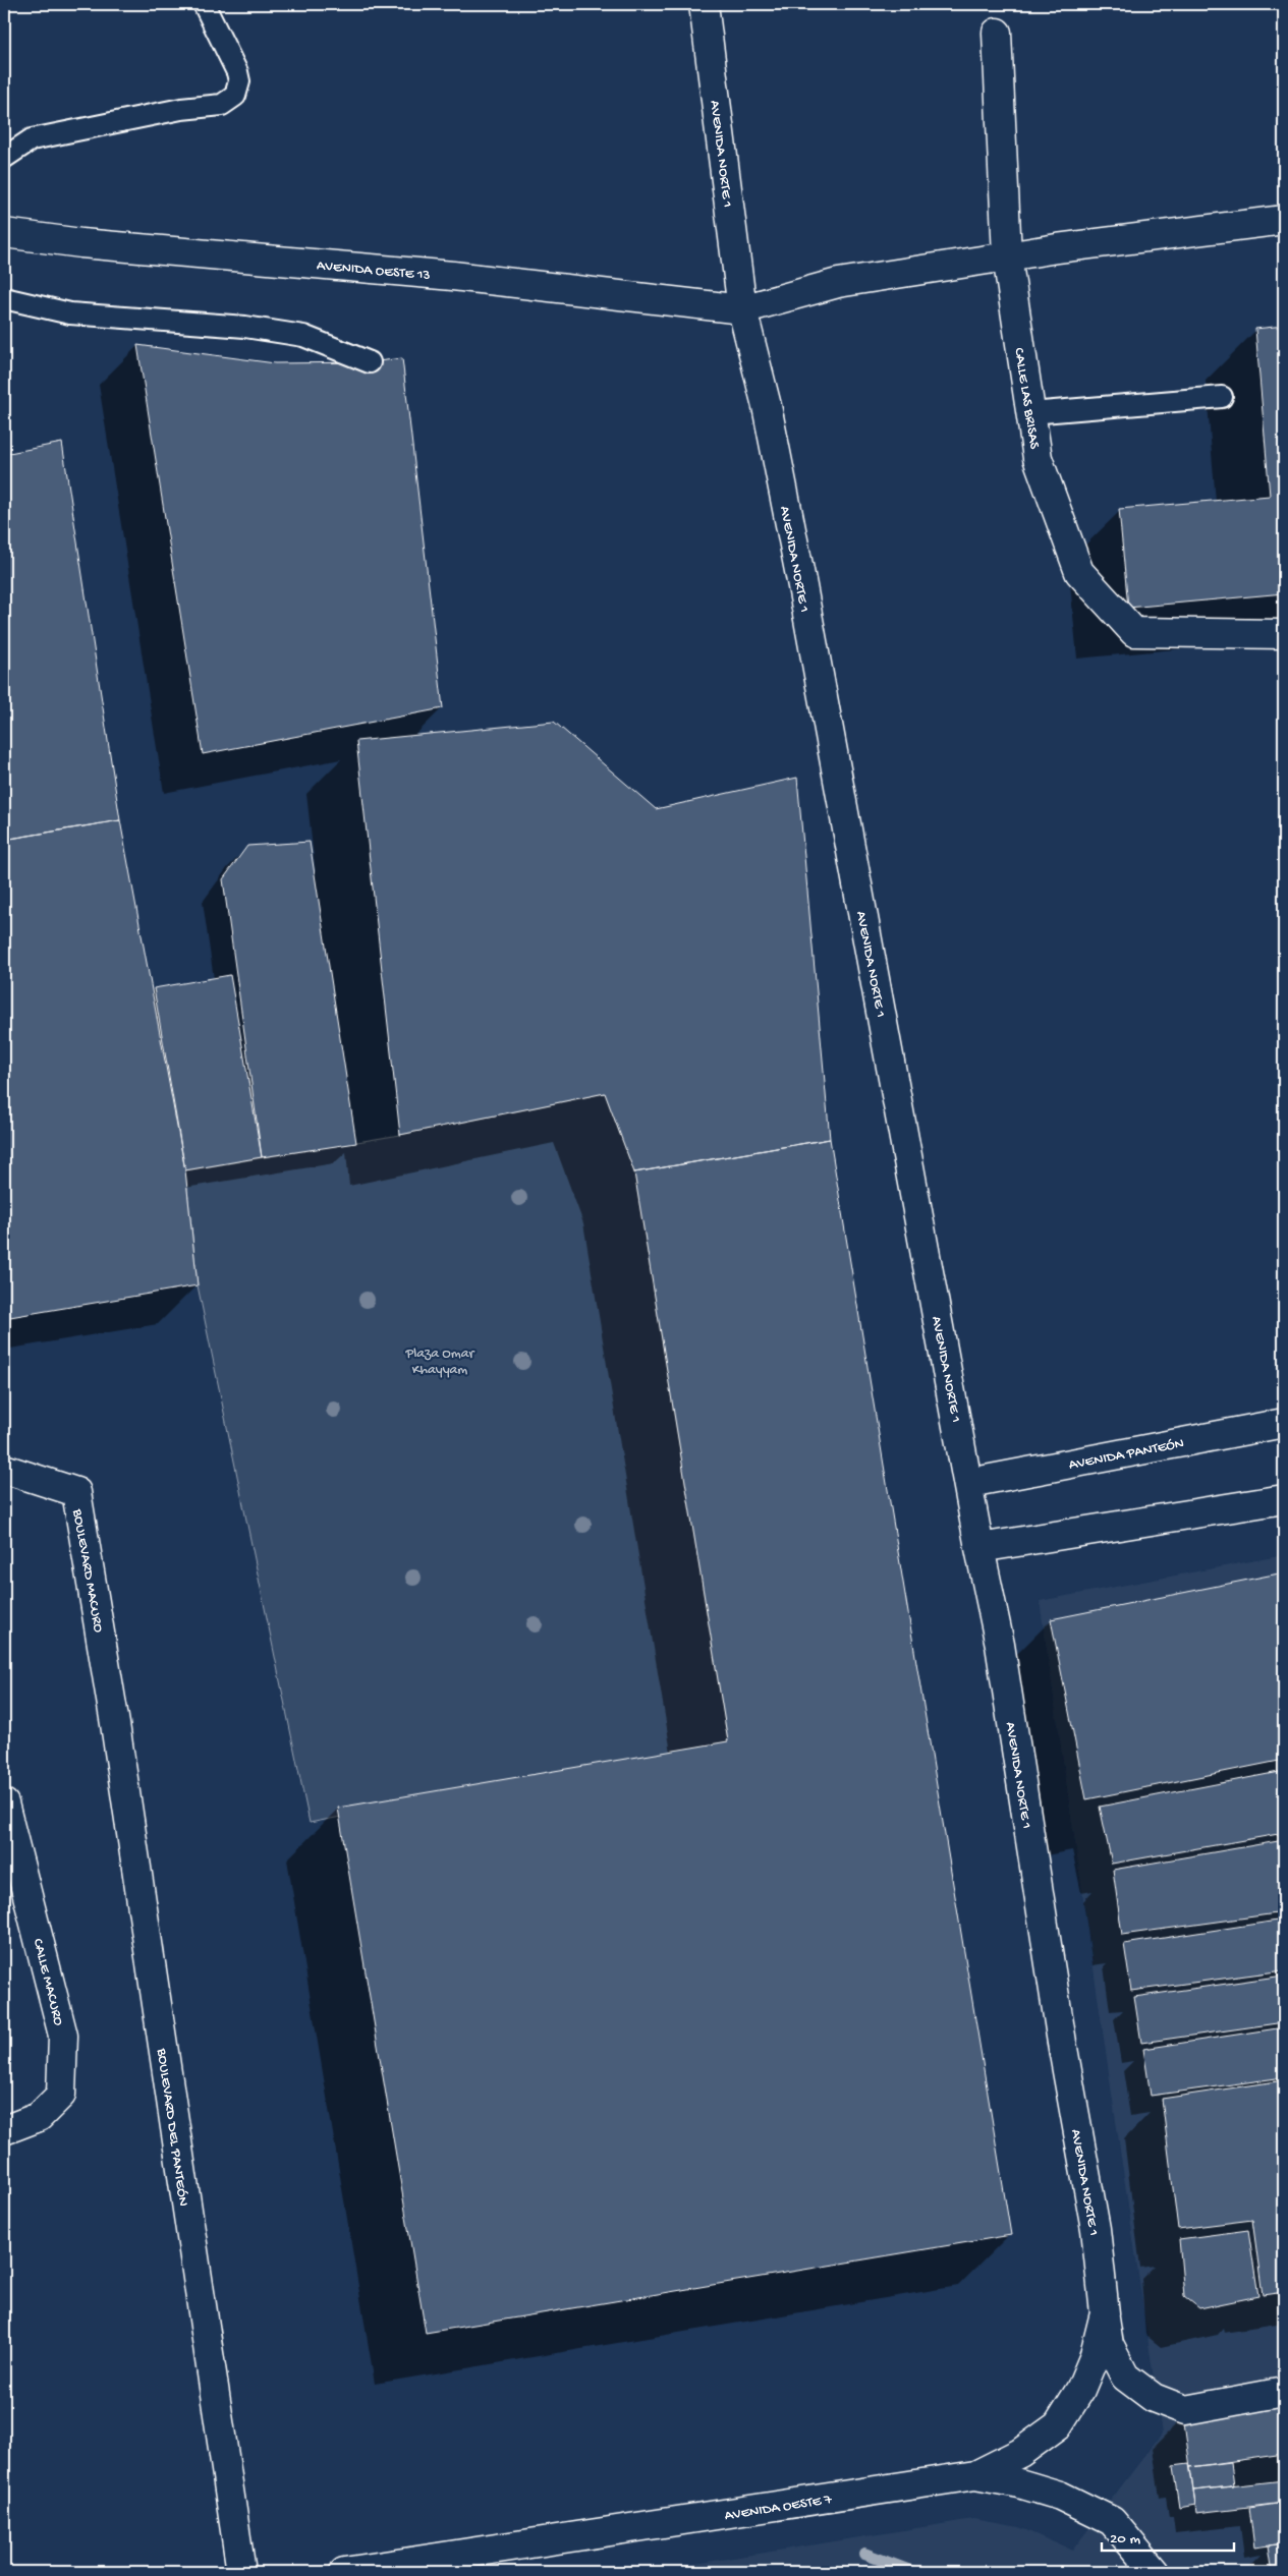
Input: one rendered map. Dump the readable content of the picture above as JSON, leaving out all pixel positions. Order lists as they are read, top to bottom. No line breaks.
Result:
{"streets":{"street":["AVENIDA NORTE 1","AVENIDA OESTE 13","CALLE LAS BRISAS","AVENIDA PANTEÓN","BOULEVARD MACURO","CALLE MACURO","BOULEVARD DEL PANTEÓN","AVENIDA OESTE 7"]},"crossings":[["AVENIDA NORTE 1","AVENIDA OESTE 13"],["AVENIDA NORTE 1","AVENIDA PANTEÓN"],["AVENIDA NORTE 1","AVENIDA OESTE 7"],["BOULEVARD MACURO","BOULEVARD DEL PANTEÓN"]],"parks":["Plaza Omar Khayyam"],"scale_bar":"20 m"}
